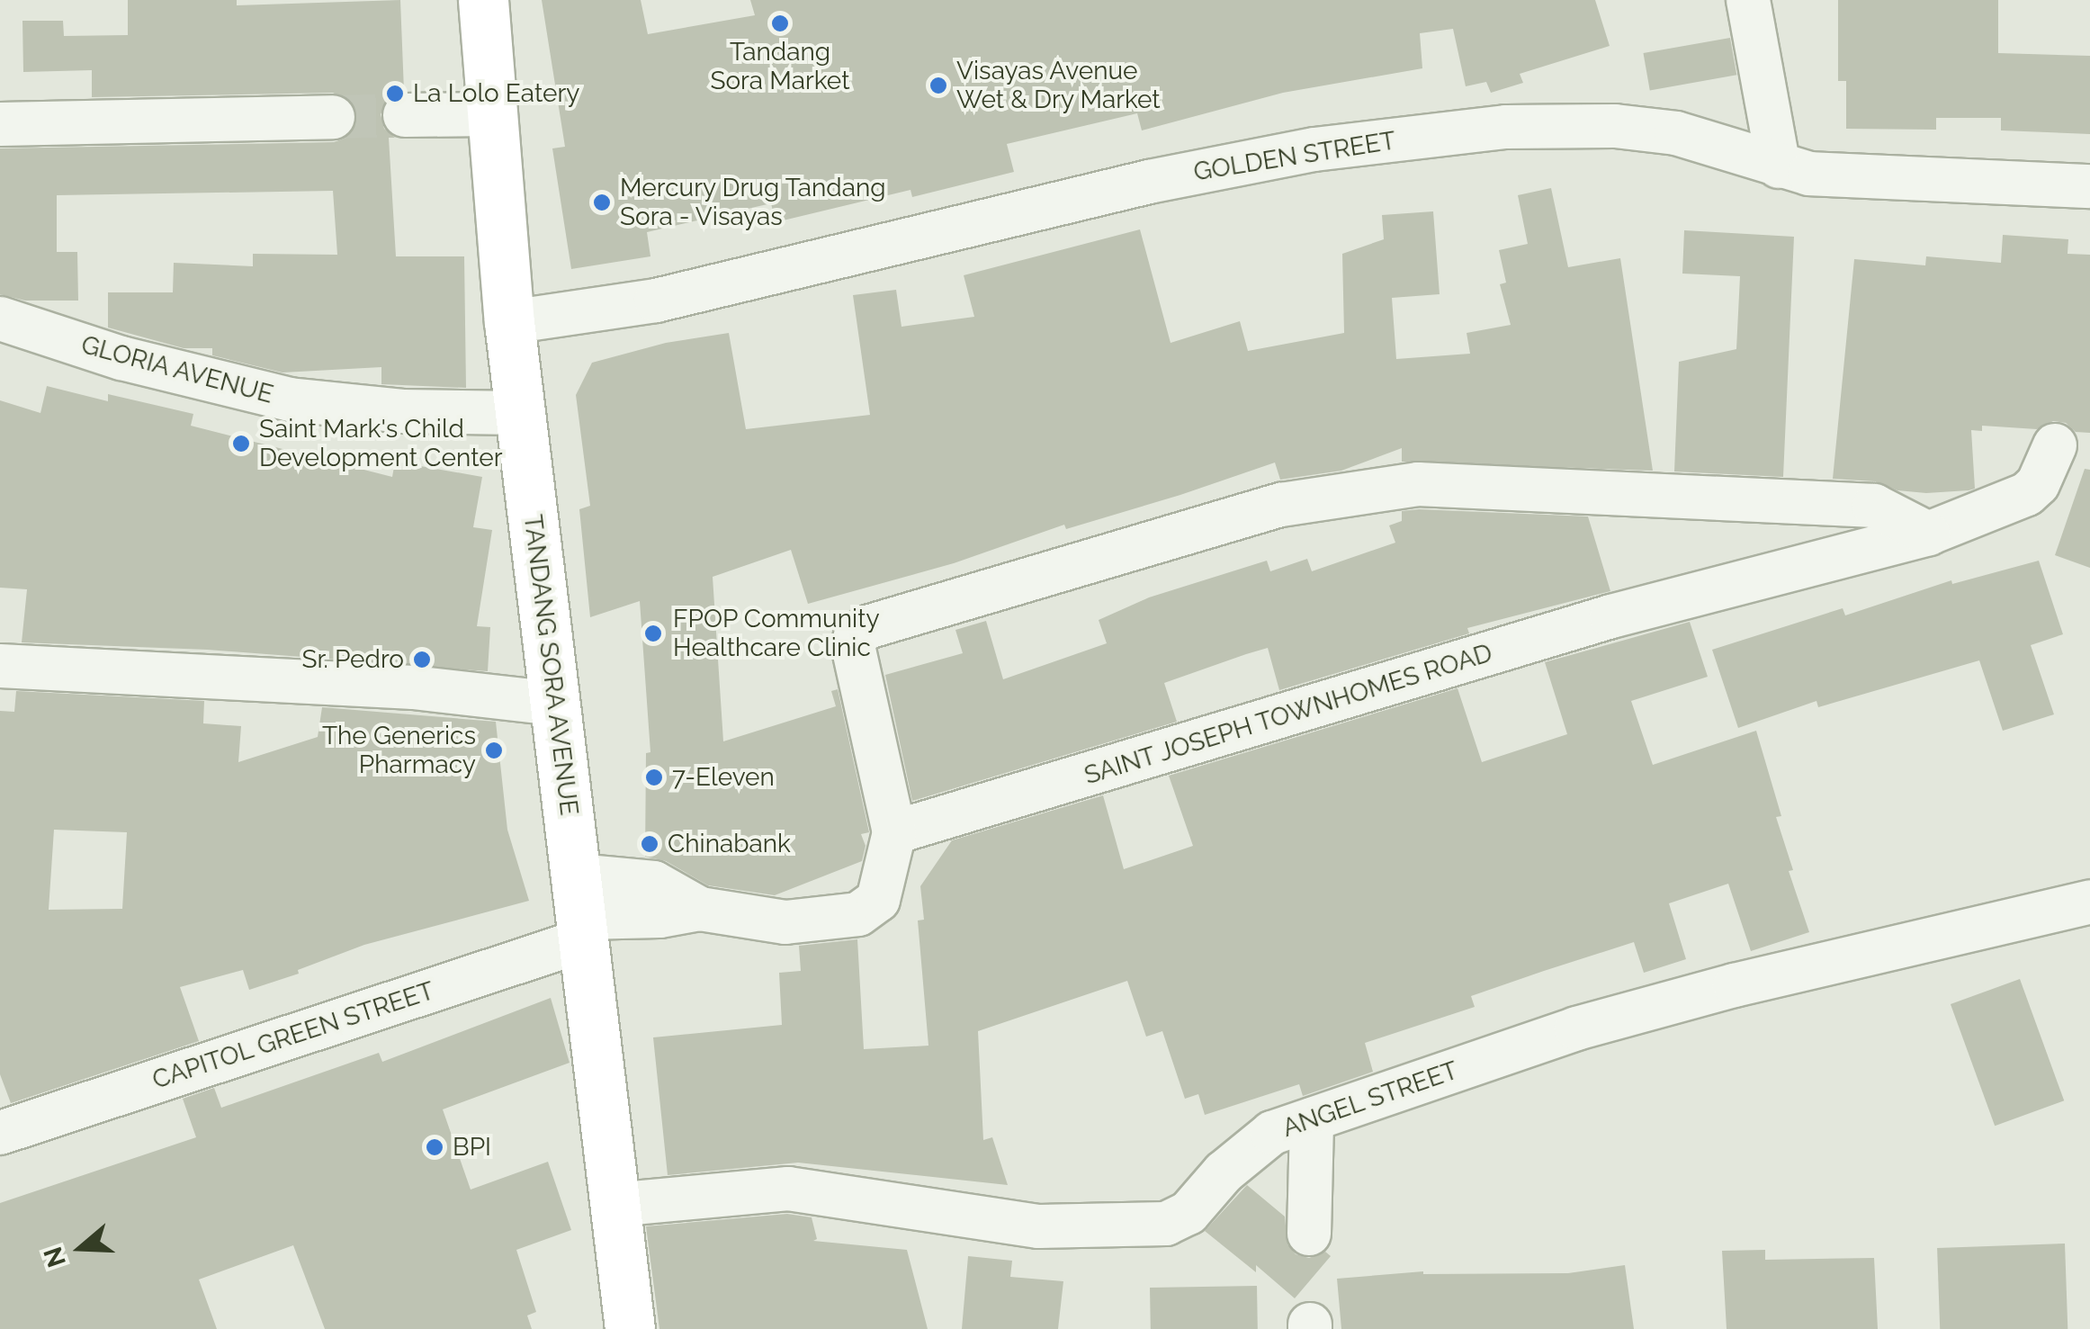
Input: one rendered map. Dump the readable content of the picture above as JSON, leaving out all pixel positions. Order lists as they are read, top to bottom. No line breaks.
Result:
{"streets":{"main road":["TANDANG SORA AVENUE"],"street":["GOLDEN STREET","GLORIA AVENUE","SAINT JOSEPH TOWNHOMES ROAD","CAPITOL GREEN STREET","ANGEL STREET"]},"crossings":[["GOLDEN STREET","TANDANG SORA AVENUE"],["GLORIA AVENUE","TANDANG SORA AVENUE"],["TANDANG SORA AVENUE","CAPITOL GREEN STREET"],["TANDANG SORA AVENUE","ANGEL STREET"]],"places":["Tandang Sora Market","Visayas Avenue Wet & Dry Market","La Lolo Eatery","Mercury Drug Tandang Sora - Visayas","Saint Mark's Child Development Center","FPOP Community Healthcare Clinic","Sr. Pedro","The Generics Pharmacy","7-Eleven","Chinabank","BPI"],"north":"left"}
